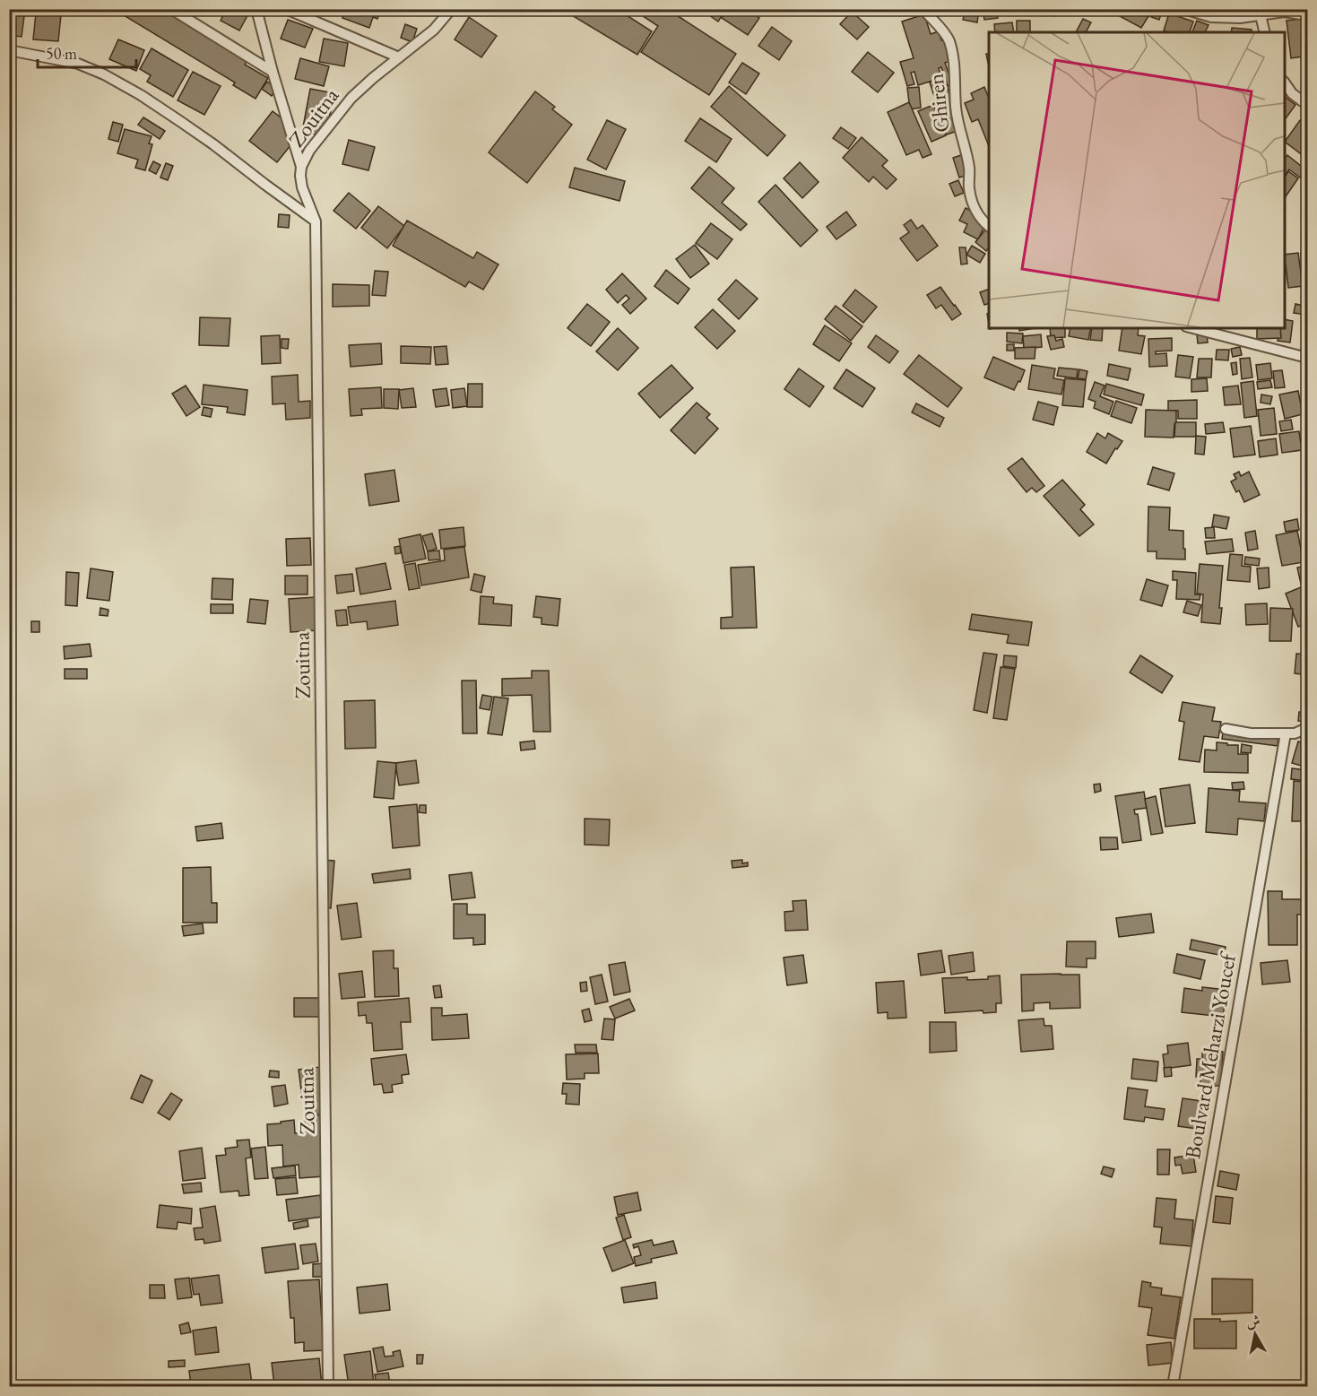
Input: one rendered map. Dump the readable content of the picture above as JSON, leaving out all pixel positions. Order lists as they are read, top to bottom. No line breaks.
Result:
{"streets":{"street":["Ghiren","Zouitna","Boulvard Meharzi Youcef"]},"scale_bar":"50 m","north":"top"}
